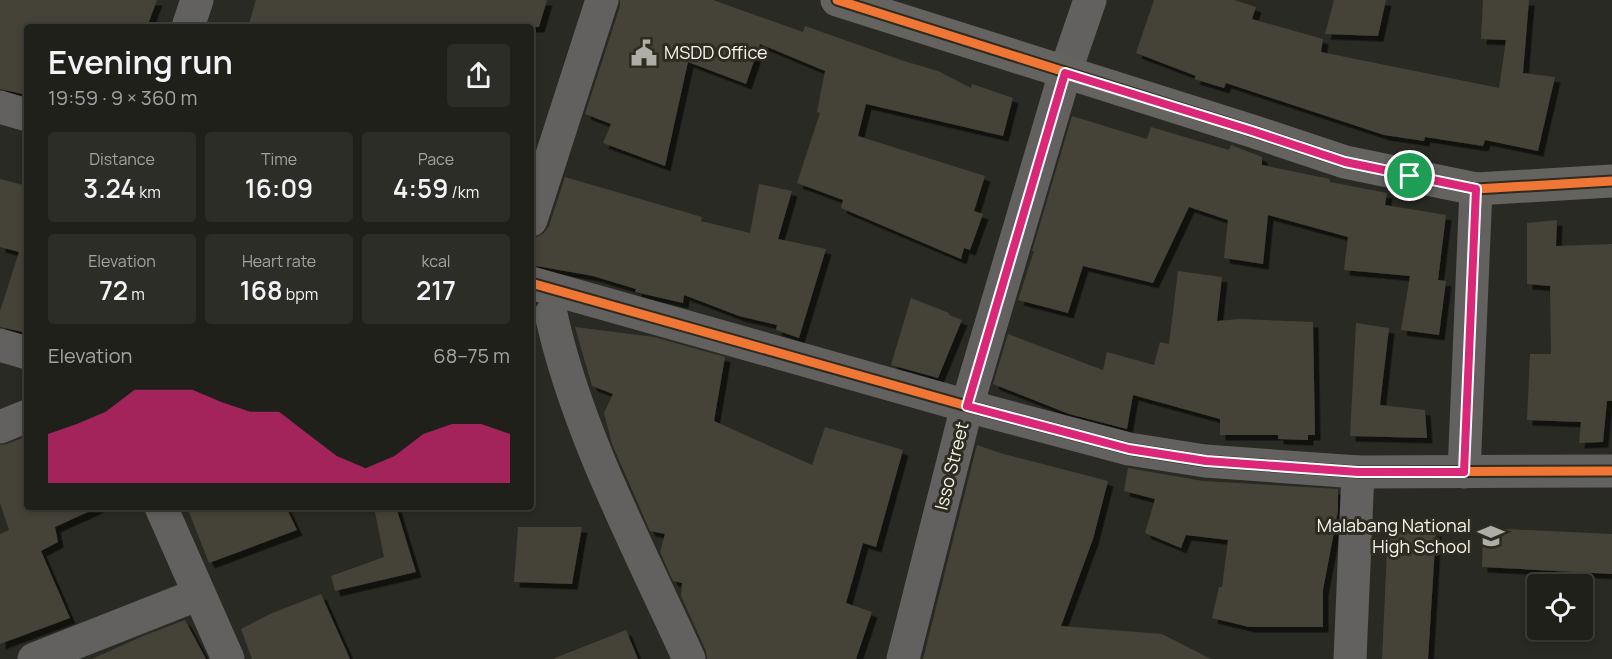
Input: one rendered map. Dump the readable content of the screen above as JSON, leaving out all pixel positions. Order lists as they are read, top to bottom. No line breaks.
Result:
{"streets":{"street":["Isso Street"]},"places":{"public building":["MSDD Office"],"school or university":["Malabang National High School"]},"page":{"heading":["Evening run","19:59 · 9 × 360 m"],"stats":[["Distance","3.24 km"],["Time","16:09"],["Pace","4:59 /km"],["Elevation","72 m"],["Heart rate","168 bpm"],["kcal","217"]],"chart":["Elevation","68–75 m"]}}
